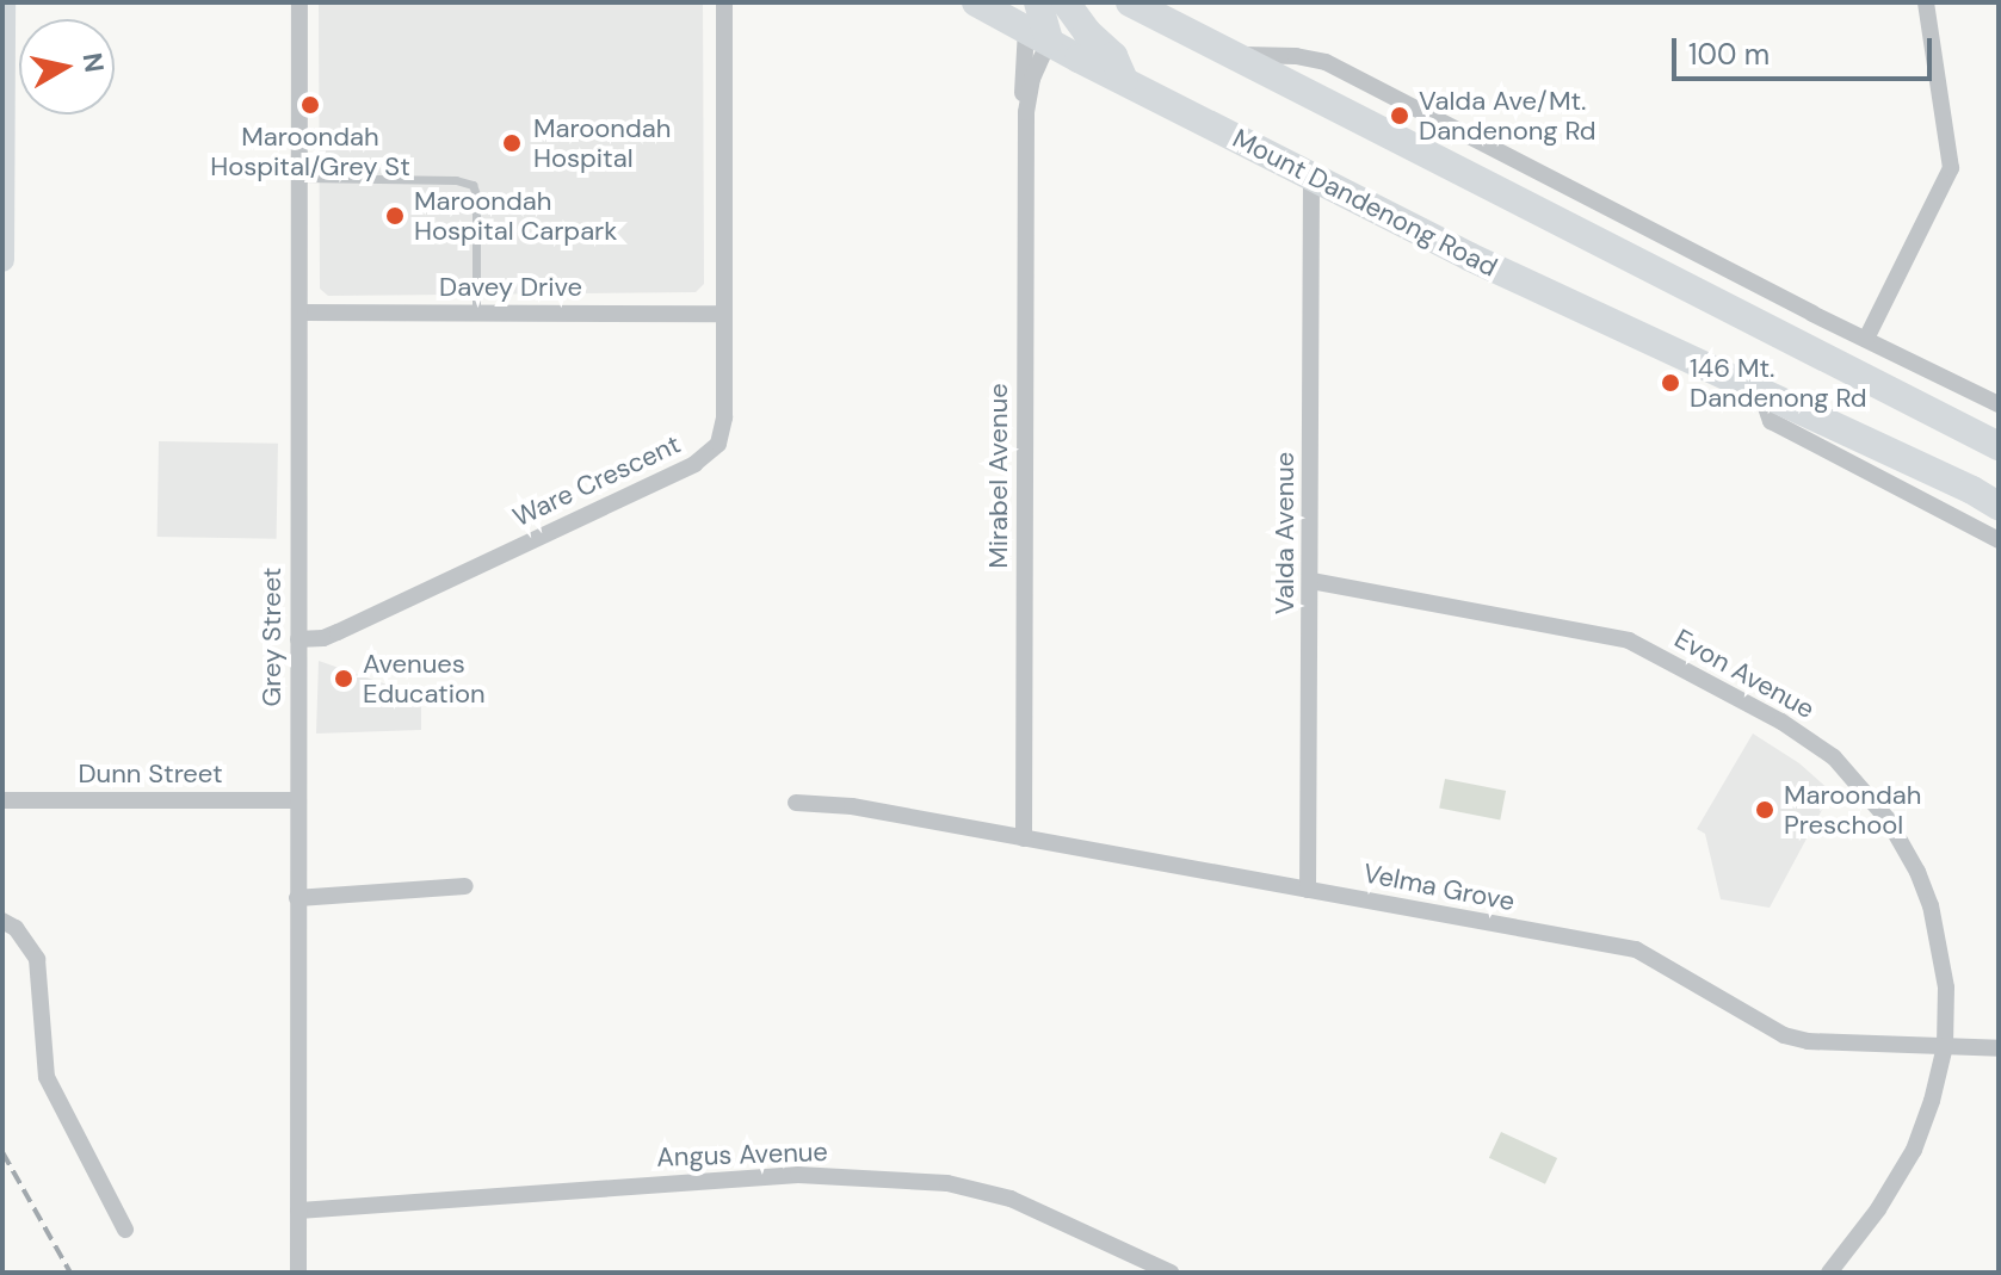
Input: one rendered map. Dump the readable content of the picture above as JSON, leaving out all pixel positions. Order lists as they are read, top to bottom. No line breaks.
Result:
{"streets":{"main road":["Mount Dandenong Road"],"street":["Davey Drive","Mirabel Avenue","Ware Crescent","Valda Avenue","Grey Street","Evon Avenue","Dunn Street","Velma Grove","Angus Avenue"]},"crossings":[["Mount Dandenong Road","Mirabel Avenue"],["Mount Dandenong Road","Valda Avenue"],["Davey Drive","Ware Crescent"],["Davey Drive","Grey Street"],["Mirabel Avenue","Velma Grove"],["Ware Crescent","Grey Street"],["Valda Avenue","Evon Avenue"],["Valda Avenue","Velma Grove"],["Grey Street","Dunn Street"],["Grey Street","Angus Avenue"],["Evon Avenue","Velma Grove"]],"places":["Maroondah Hospital/Grey St","Valda Ave/Mt. Dandenong Rd","Maroondah Hospital","Maroondah Hospital Carpark","146 Mt. Dandenong Rd","Avenues Education","Maroondah Preschool"],"scale_bar":"100 m","north":"right"}
